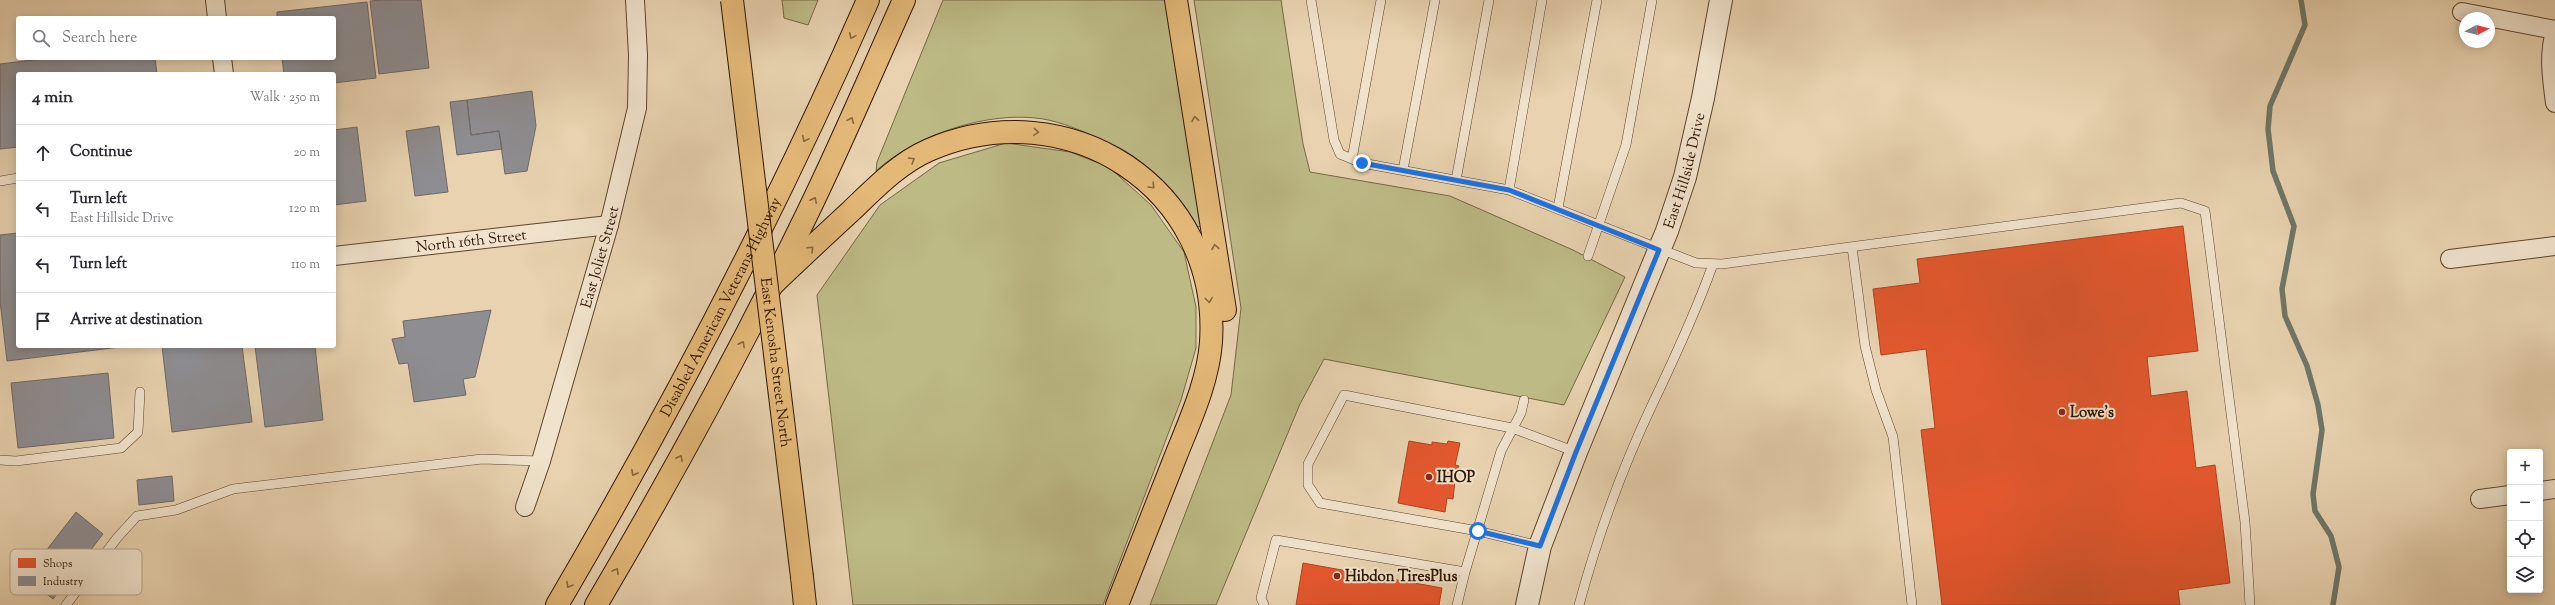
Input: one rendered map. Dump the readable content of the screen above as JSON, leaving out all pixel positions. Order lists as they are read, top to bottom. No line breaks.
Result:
{"streets":{"main road":["Disabled American Veterans Highway","East Kenosha Street North"],"street":["East Hillside Drive","North 16th Street","East Joliet Street"]},"crossings":[["North 16th Street","East Joliet Street"]],"places":["Lowe's","IHOP","Hibdon TiresPlus"],"legend":["Shops","Industry"],"north":"right","page":{"search":"Search here","heading":["4 min","Walk · 250 m"],"list":[["Continue","20 m"],["Turn left","East Hillside Drive","120 m"],["Turn left","110 m"],"Arrive at destination"],"map_buttons":["+","−"]}}
